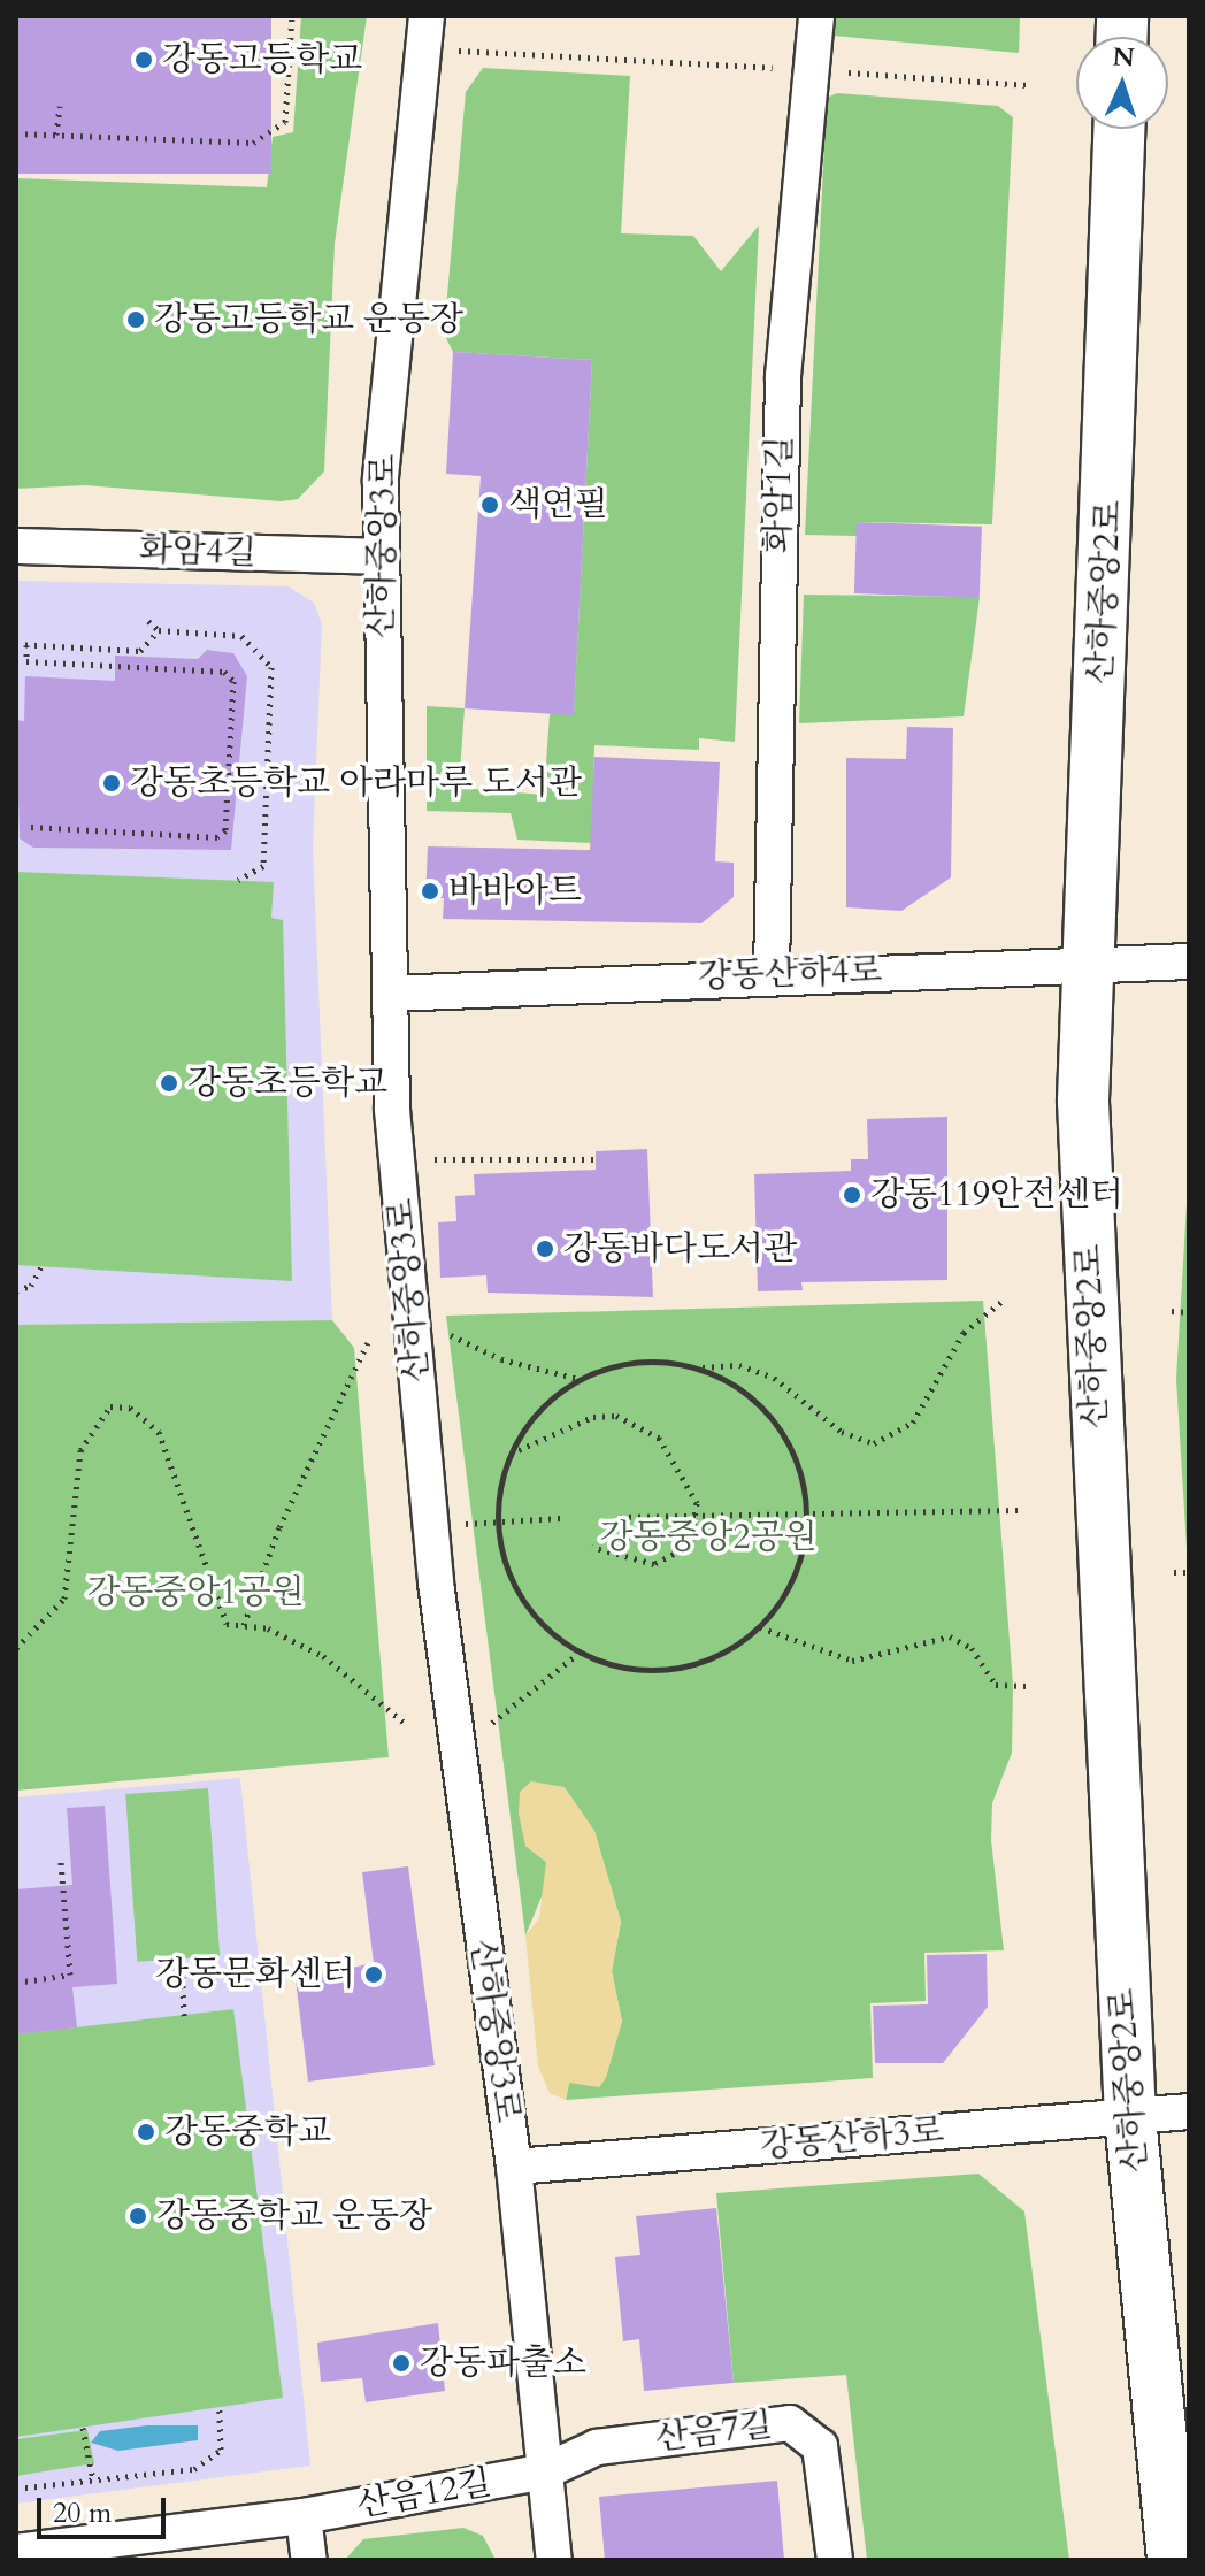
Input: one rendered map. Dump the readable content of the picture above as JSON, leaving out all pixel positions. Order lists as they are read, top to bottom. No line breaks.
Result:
{"streets":{"main road":["산하중앙2로"],"street":["화암1길","산하중앙3로","화암4길","강동산하4로","강동산하3로","산음7길","산음12길"]},"crossings":[["화암1길","강동산하4로"],["산하중앙3로","화암4길"],["산하중앙3로","강동산하4로"],["산하중앙3로","강동산하3로"],["산하중앙3로","산음7길"],["산하중앙3로","산음12길"],["산하중앙2로","강동산하4로"],["산하중앙2로","강동산하3로"],["산음7길","산음12길"]],"parks":["강동중앙2공원","강동중앙1공원"],"places":["강동고등학교","강동고등학교 운동장","색연필","강동초등학교 아라마루 도서관","바바아트","강동초등학교","강동119안전센터","강동바다도서관","강동문화센터","강동중학교","강동중학교 운동장","강동파출소"],"scale_bar":"20 m","north":"top"}
